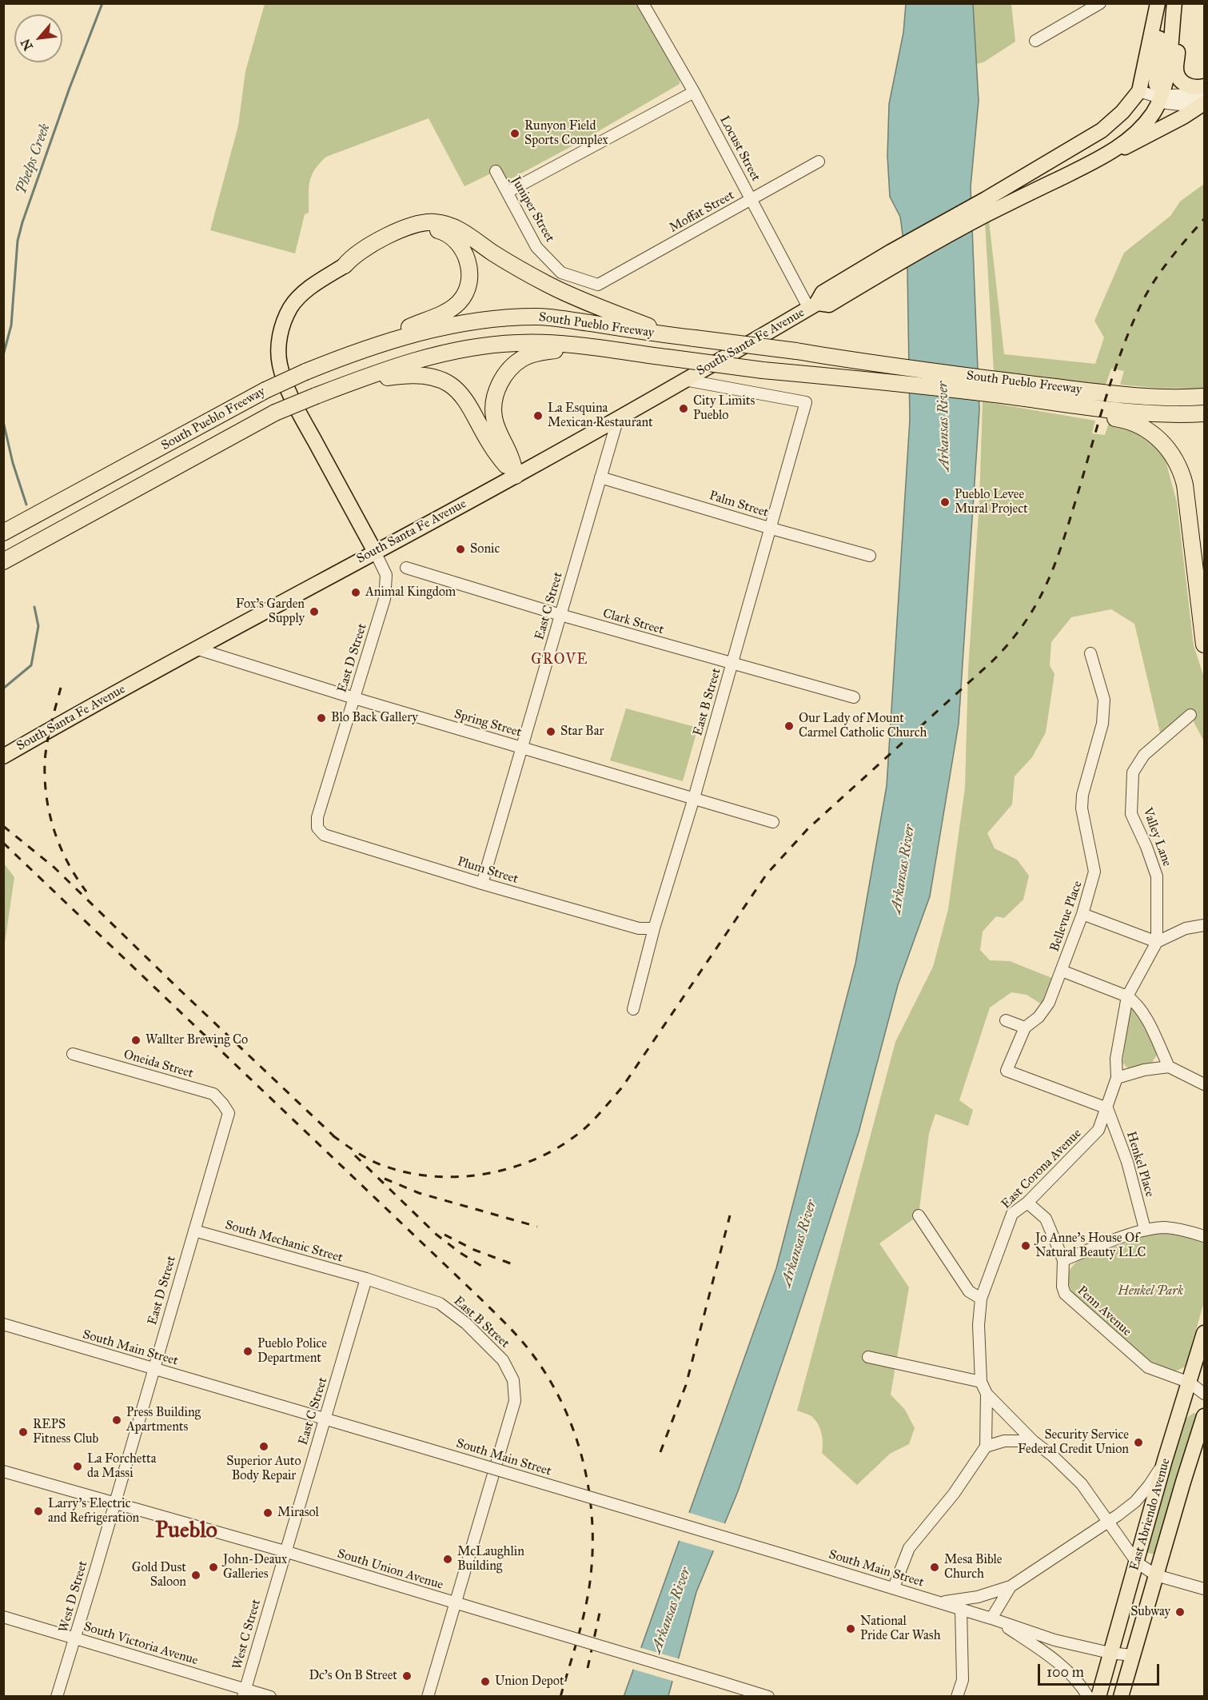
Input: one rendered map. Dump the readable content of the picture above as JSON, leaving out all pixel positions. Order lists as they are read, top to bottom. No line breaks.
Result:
{"streets":{"highway":["South Pueblo Freeway"],"main road":["South Santa Fe Avenue","East Abriendo Avenue"],"street":["Locust Street","Juniper Street","Moffat Street","Palm Street","East C Street","Clark Street","East D Street","East B Street","Spring Street","Valley Lane","Plum Street","Bellevue Place","Oneida Street","Henkel Place","East Corona Avenue","South Mechanic Street","Penn Avenue","South Main Street","South Union Avenue","West D Street","West C Street","South Victoria Avenue"]},"crossings":[["Locust Street","Moffat Street"],["Locust Street","South Santa Fe Avenue"],["Juniper Street","Moffat Street"],["South Santa Fe Avenue","East C Street"],["South Santa Fe Avenue","East D Street"],["South Santa Fe Avenue","East B Street"],["South Santa Fe Avenue","Spring Street"],["Palm Street","East C Street"],["Palm Street","East B Street"],["East C Street","Clark Street"],["East C Street","East B Street"],["East C Street","Spring Street"],["East C Street","Plum Street"],["East C Street","South Mechanic Street"],["East C Street","South Main Street"],["East C Street","South Union Avenue"],["East C Street","West C Street"],["Clark Street","East B Street"],["East D Street","Spring Street"],["East D Street","Plum Street"],["East D Street","Oneida Street"],["East D Street","South Mechanic Street"],["East D Street","South Main Street"],["East D Street","South Union Avenue"],["East D Street","West D Street"],["East B Street","Spring Street"],["East B Street","Plum Street"],["East B Street","South Mechanic Street"],["East B Street","South Union Avenue"],["Valley Lane","East Corona Avenue"],["Bellevue Place","Henkel Place"],["Bellevue Place","East Corona Avenue"],["Henkel Place","East Corona Avenue"],["East Corona Avenue","Penn Avenue"],["Penn Avenue","East Abriendo Avenue"],["South Main Street","East Abriendo Avenue"],["South Union Avenue","West D Street"],["South Union Avenue","West C Street"],["West D Street","South Victoria Avenue"],["West C Street","South Victoria Avenue"]],"districts":["GROVE","Pueblo"],"water":["Phelps Creek","Arkansas River"],"parks":["Henkel Park"],"places":["Runyon Field Sports Complex","City Limits Pueblo","La Esquina Mexican Restaurant","Pueblo Levee Mural Project","Sonic","Animal Kingdom","Fox's Garden Supply","Blo Back Gallery","Our Lady of Mount Carmel Catholic Church","Star Bar","Wallter Brewing Co","Jo Anne's House Of Natural Beauty LLC","Pueblo Police Department","Press Building Apartments","REPS Fitness Club","Security Service Federal Credit Union","Superior Auto Body Repair","La Forchetta da Massi","Larry's Electric and Refrigeration","Mirasol","McLaughlin Building","John-Deaux Galleries","Mesa Bible Church","Gold Dust Saloon","Subway","National Pride Car Wash","Dc's On B Street","Union Depot"],"scale_bar":"100 m","north":"bottom left"}
